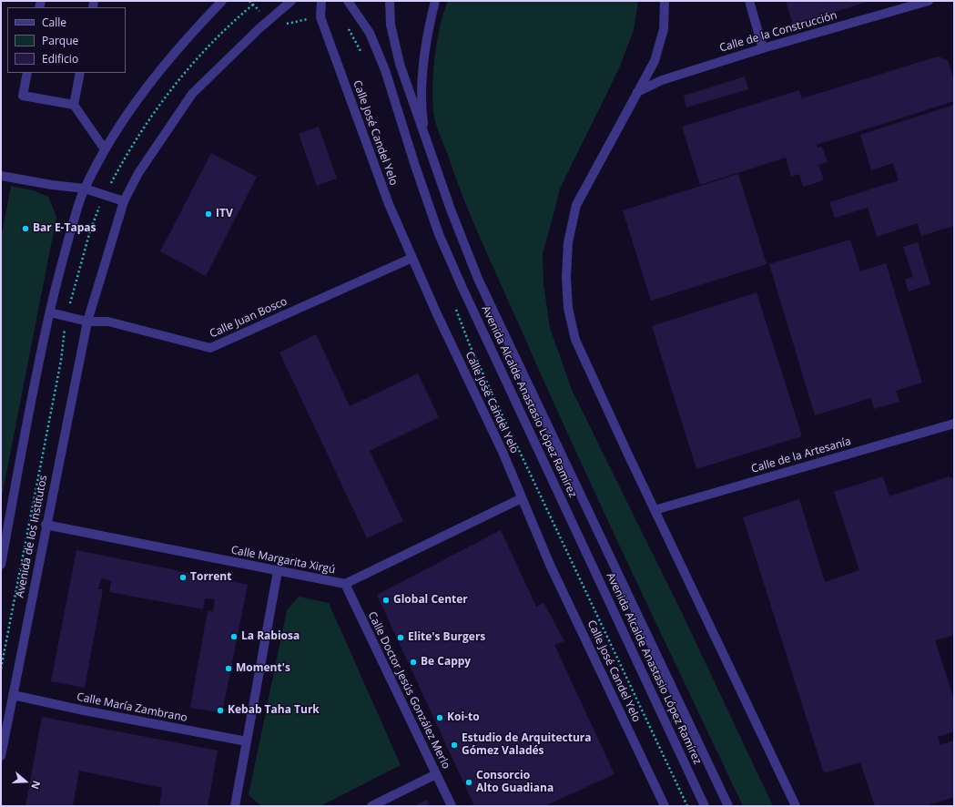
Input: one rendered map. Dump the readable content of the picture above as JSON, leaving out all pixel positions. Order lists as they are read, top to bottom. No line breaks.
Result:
{"streets":{"street":["Calle de la Construcción","Calle José Candel Yelo","Calle Juan Bosco","Avenida Alcalde Anastasio López Ramírez","Calle de la Artesanía","Avenida de los Institutos","Calle Margarita Xirgú","Calle Doctor Jesús González Merlo","Calle María Zambrano"]},"crossings":[["Calle José Candel Yelo","Calle Juan Bosco"],["Calle José Candel Yelo","Calle Margarita Xirgú"],["Calle Juan Bosco","Avenida de los Institutos"],["Avenida de los Institutos","Calle Margarita Xirgú"],["Avenida de los Institutos","Calle María Zambrano"],["Calle Margarita Xirgú","Calle Doctor Jesús González Merlo"]],"places":["ITV","Bar E-Tapas","Torrent","Global Center","La Rabiosa","Elite's Burgers","Be Cappy","Moment's","Kebab Taha Turk","Koi-to","Estudio de Arquitectura Gómez Valadés","Consorcio Alto Guadiana"],"legend":["Calle","Parque","Edificio"],"north":"right"}
